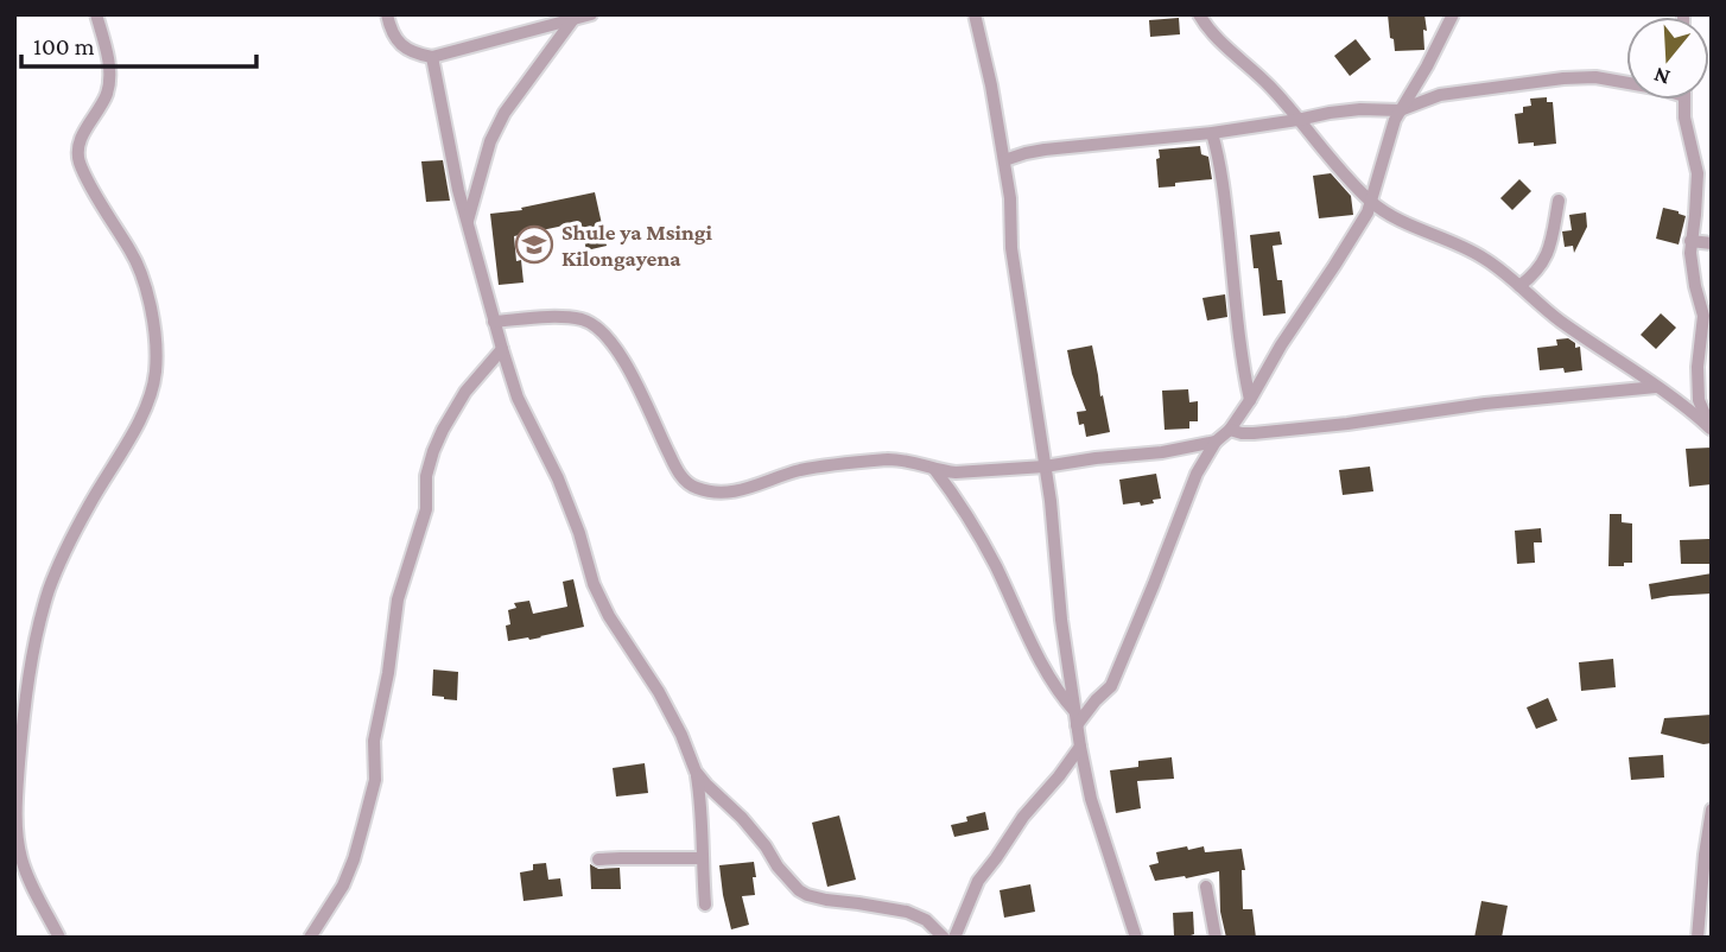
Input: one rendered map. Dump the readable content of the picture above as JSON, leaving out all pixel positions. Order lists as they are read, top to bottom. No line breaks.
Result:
{"places":{"school or university":["Shule ya Msingi Kilongayena"]},"scale_bar":"100 m","north":"bottom"}
